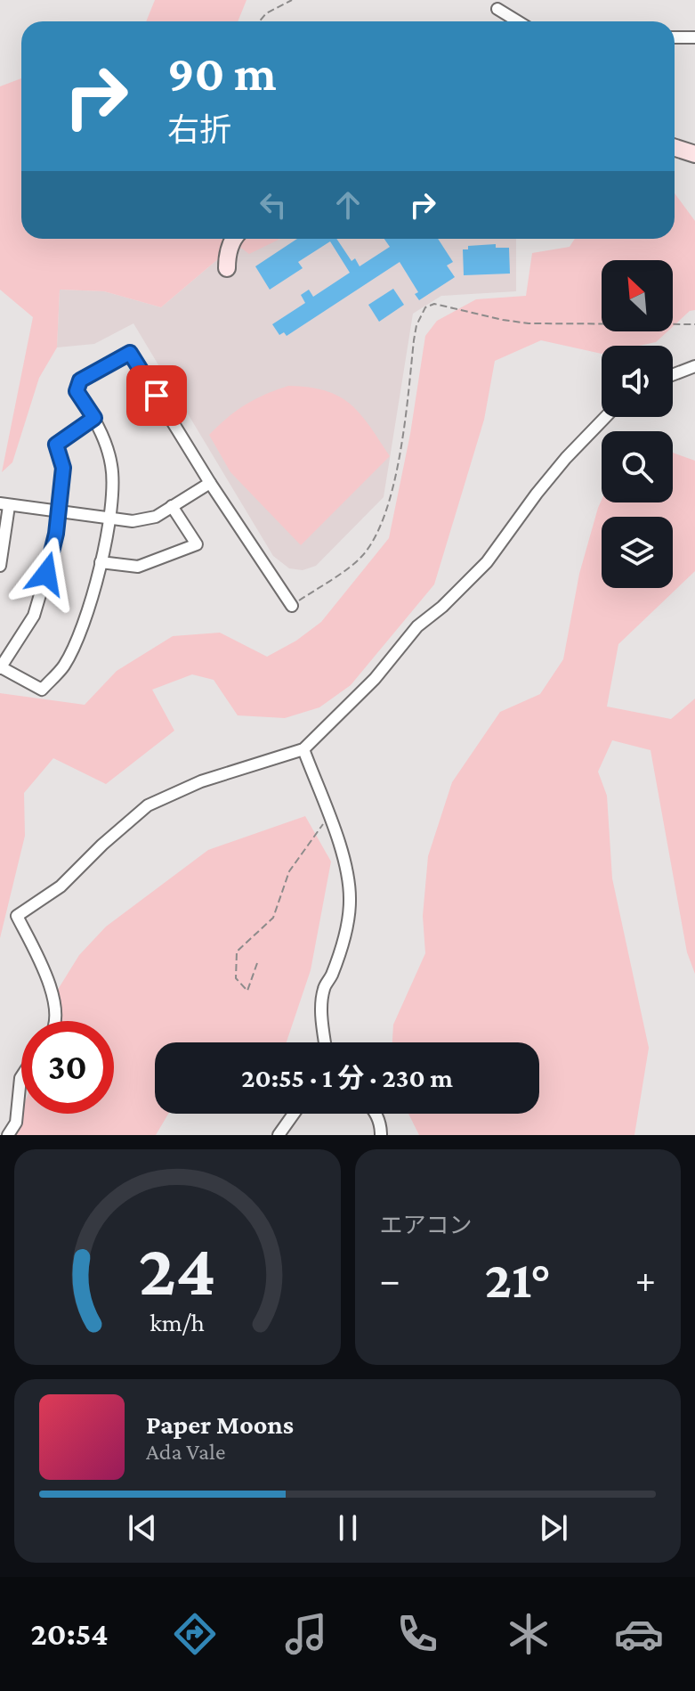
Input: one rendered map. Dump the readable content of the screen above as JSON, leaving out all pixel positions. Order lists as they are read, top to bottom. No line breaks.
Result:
{"north":"top left","page":{"turn":["90 m","右折"],"limit":"30","trip":"20:55 · 1 分 · 230 m","tile":"エアコン","heat":["−","21°","+"],"song":["Paper Moons","Ada Vale"],"tabs":"20:54","gauge":["24","km/h"]}}
